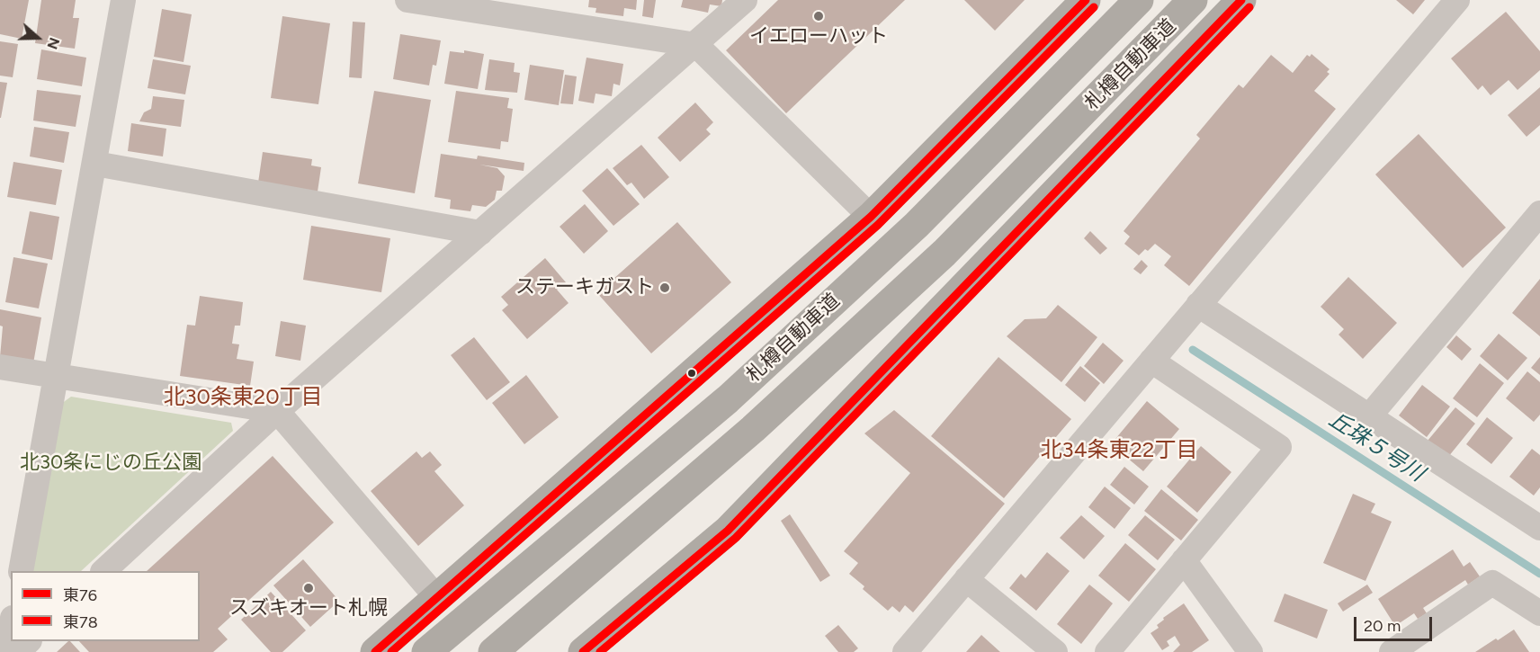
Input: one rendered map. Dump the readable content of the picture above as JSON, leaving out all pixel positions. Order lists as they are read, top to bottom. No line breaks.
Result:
{"streets":{"highway":["札樽自動車道"]},"districts":["北30条東20丁目","北34条東22丁目"],"water":["丘珠５号川"],"parks":["北30条にじの丘公園"],"places":["イエローハット","ステーキガスト","スズキオート札幌"],"lines":["transit line 東76","transit line 東78"],"legend":["東76","東78"],"scale_bar":"20 m","north":"right"}
